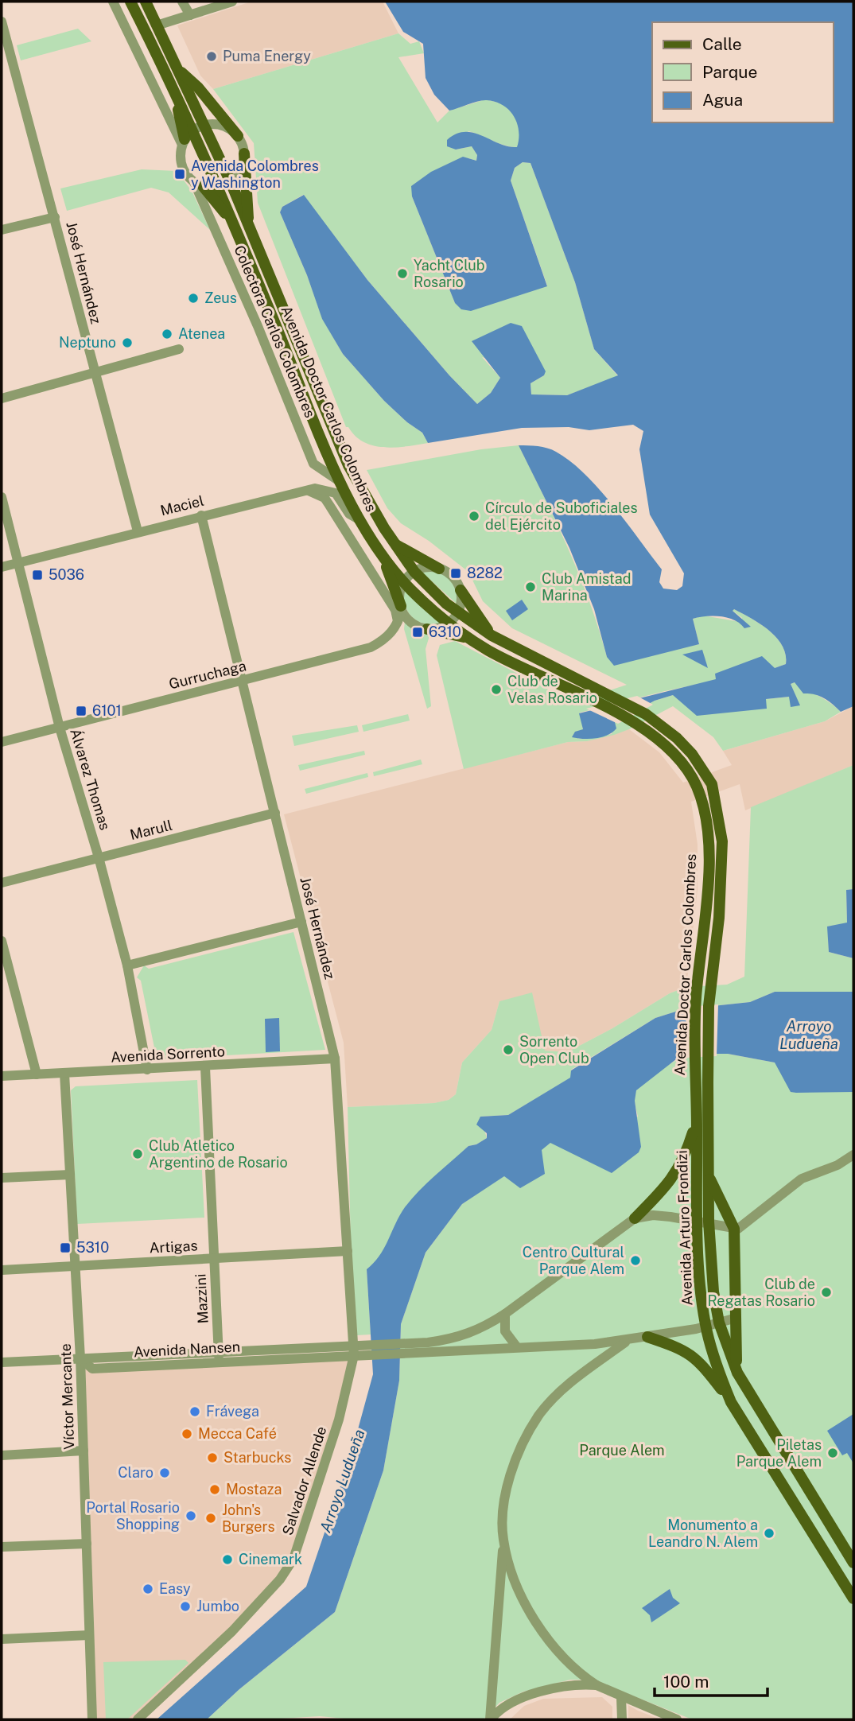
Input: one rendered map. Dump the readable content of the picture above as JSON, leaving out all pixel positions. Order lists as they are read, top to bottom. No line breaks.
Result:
{"streets":{"main road":["Avenida Doctor Carlos Colombres","Avenida Arturo Frondizi"],"street":["José Hernández","Colectora Carlos Colombres","Maciel","Gurruchaga","Álvarez Thomas","Marull","Avenida Sorrento","Artigas","Mazzini","Avenida Nansen","Víctor Mercante","Salvador Allende"]},"crossings":[["José Hernández","Maciel"],["José Hernández","Gurruchaga"],["José Hernández","Marull"],["José Hernández","Avenida Sorrento"],["José Hernández","Artigas"],["José Hernández","Avenida Nansen"],["José Hernández","Salvador Allende"],["Colectora Carlos Colombres","Avenida Doctor Carlos Colombres"],["Avenida Doctor Carlos Colombres","Maciel"],["Avenida Doctor Carlos Colombres","Avenida Arturo Frondizi"],["Maciel","Álvarez Thomas"],["Gurruchaga","Álvarez Thomas"],["Álvarez Thomas","Marull"],["Álvarez Thomas","Avenida Sorrento"],["Avenida Sorrento","Mazzini"],["Avenida Sorrento","Víctor Mercante"],["Avenida Arturo Frondizi","Avenida Nansen"],["Artigas","Mazzini"],["Artigas","Víctor Mercante"],["Mazzini","Avenida Nansen"],["Avenida Nansen","Víctor Mercante"],["Avenida Nansen","Salvador Allende"]],"water":["Arroyo Ludueña"],"parks":["Parque Alem"],"places":{"other":["Puma Energy","Yacht Club Rosario","Zeus","Atenea","Neptuno","Círculo de Suboficiales del Ejército","Club Amistad Marina","Club de Velas Rosario","Sorrento Open Club","Club Atletico Argentino de Rosario","Centro Cultural Parque Alem","Club de Regatas Rosario","Frávega","Mecca Café","Piletas Parque Alem","Starbucks","Claro","Mostaza","Portal Rosario Shopping","John's Burgers","Monumento a Leandro N. Alem","Cinemark","Easy","Jumbo"],"transit":["Avenida Colombres y Washington","8282","5036","6310","6101","5310"]},"legend":["Calle","Parque","Agua"],"scale_bar":"100 m"}
